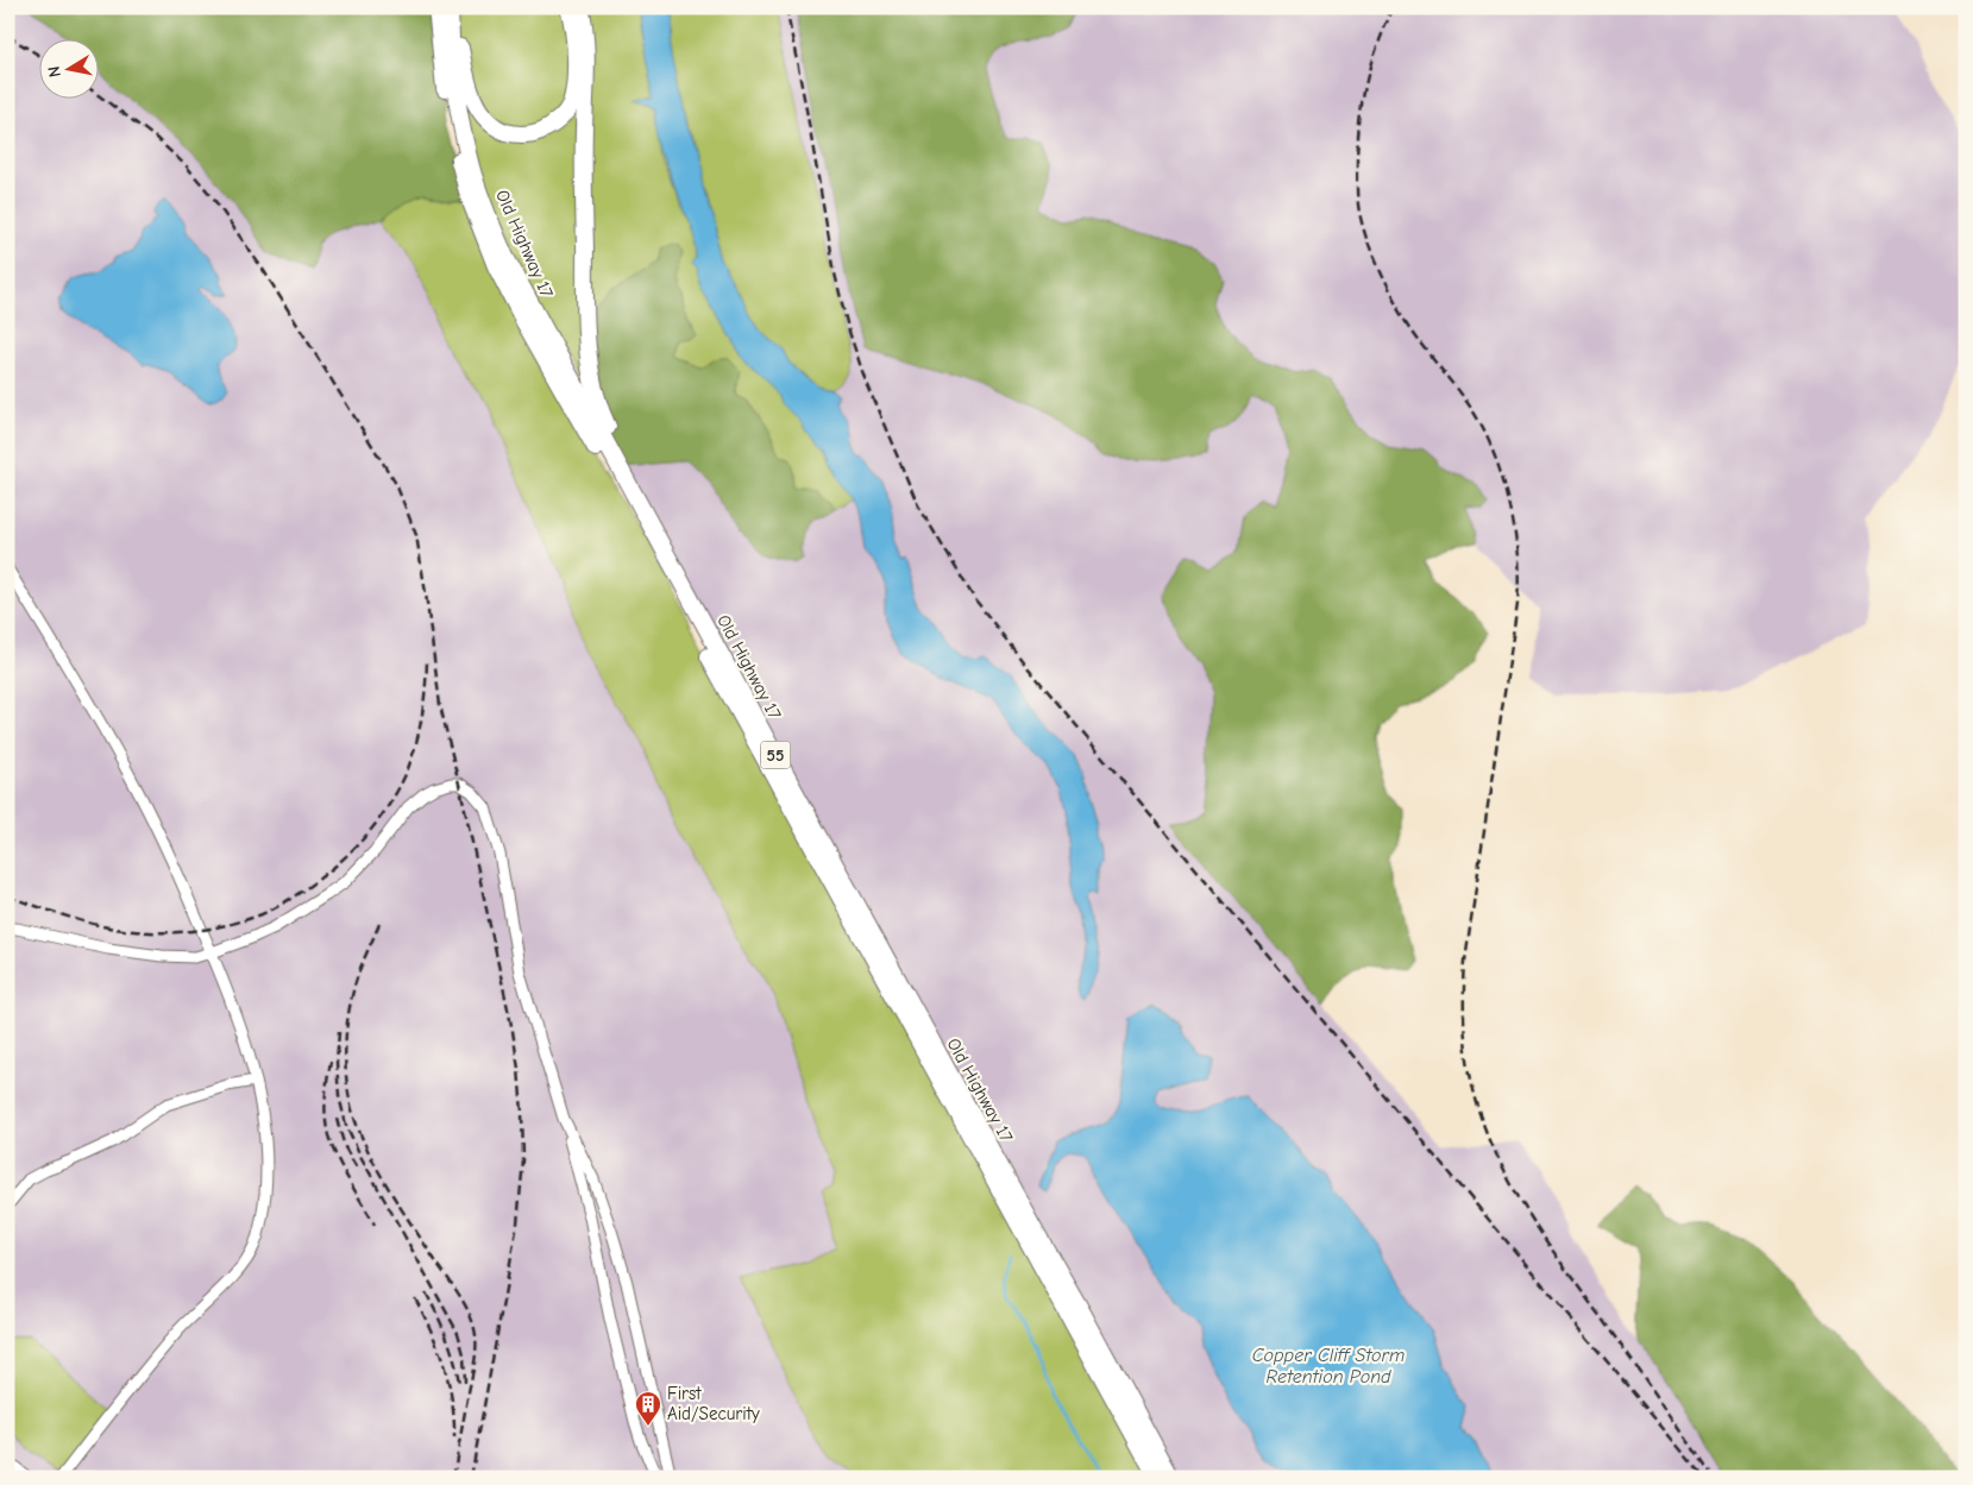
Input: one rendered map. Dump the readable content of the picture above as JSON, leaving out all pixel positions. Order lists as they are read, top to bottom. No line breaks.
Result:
{"streets":{"main road":["Old Highway 17","55"]},"water":["Copper Cliff Storm Retention Pond"],"places":{"building":["First Aid/Security"]},"north":"left"}
